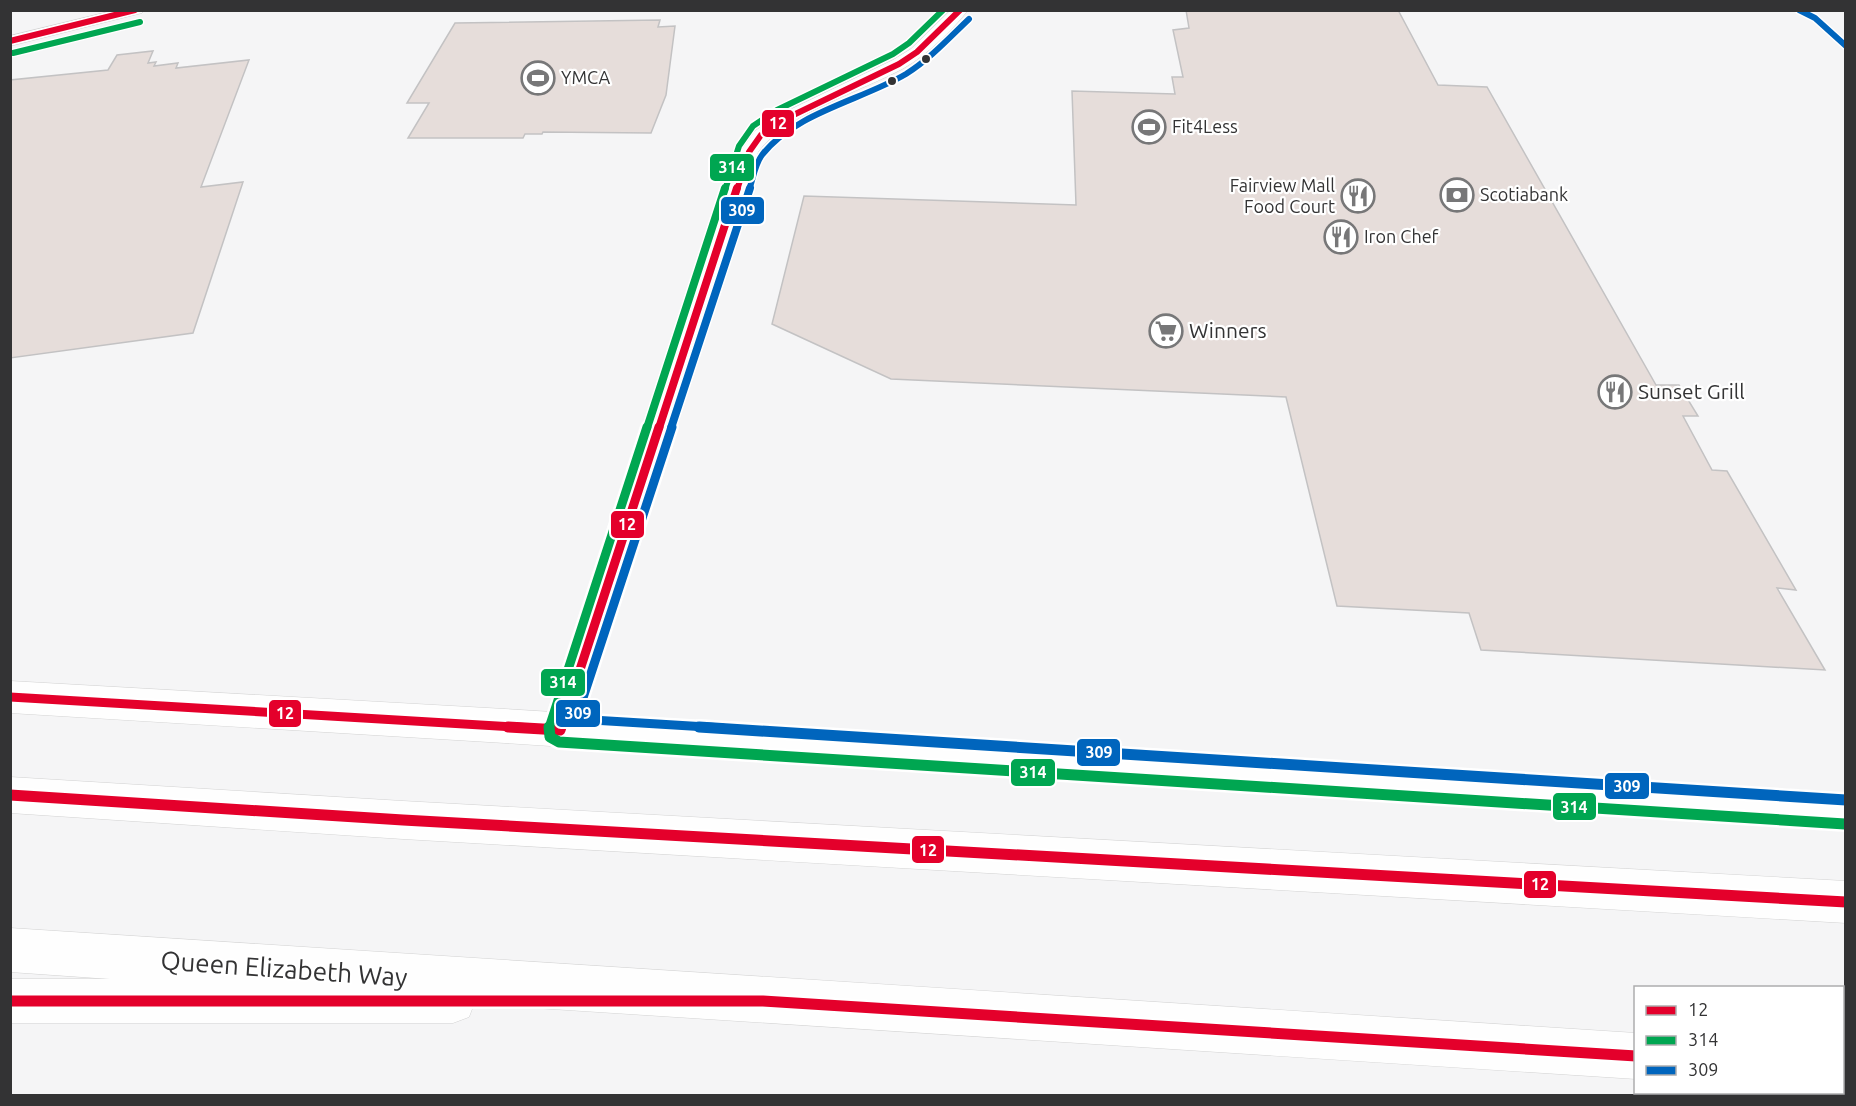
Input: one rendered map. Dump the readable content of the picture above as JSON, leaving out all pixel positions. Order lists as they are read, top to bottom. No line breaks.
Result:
{"streets":{"main road":["Queen Elizabeth Way"]},"places":{"sports":["YMCA","Fit4Less"],"bank":["Scotiabank"],"restaurant":["Fairview Mall Food Court","Iron Chef","Sunset Grill"],"supermarket":["Winners"]},"lines":["transit line 12","transit line 314","transit line 309"],"legend":["12","314","309"]}
